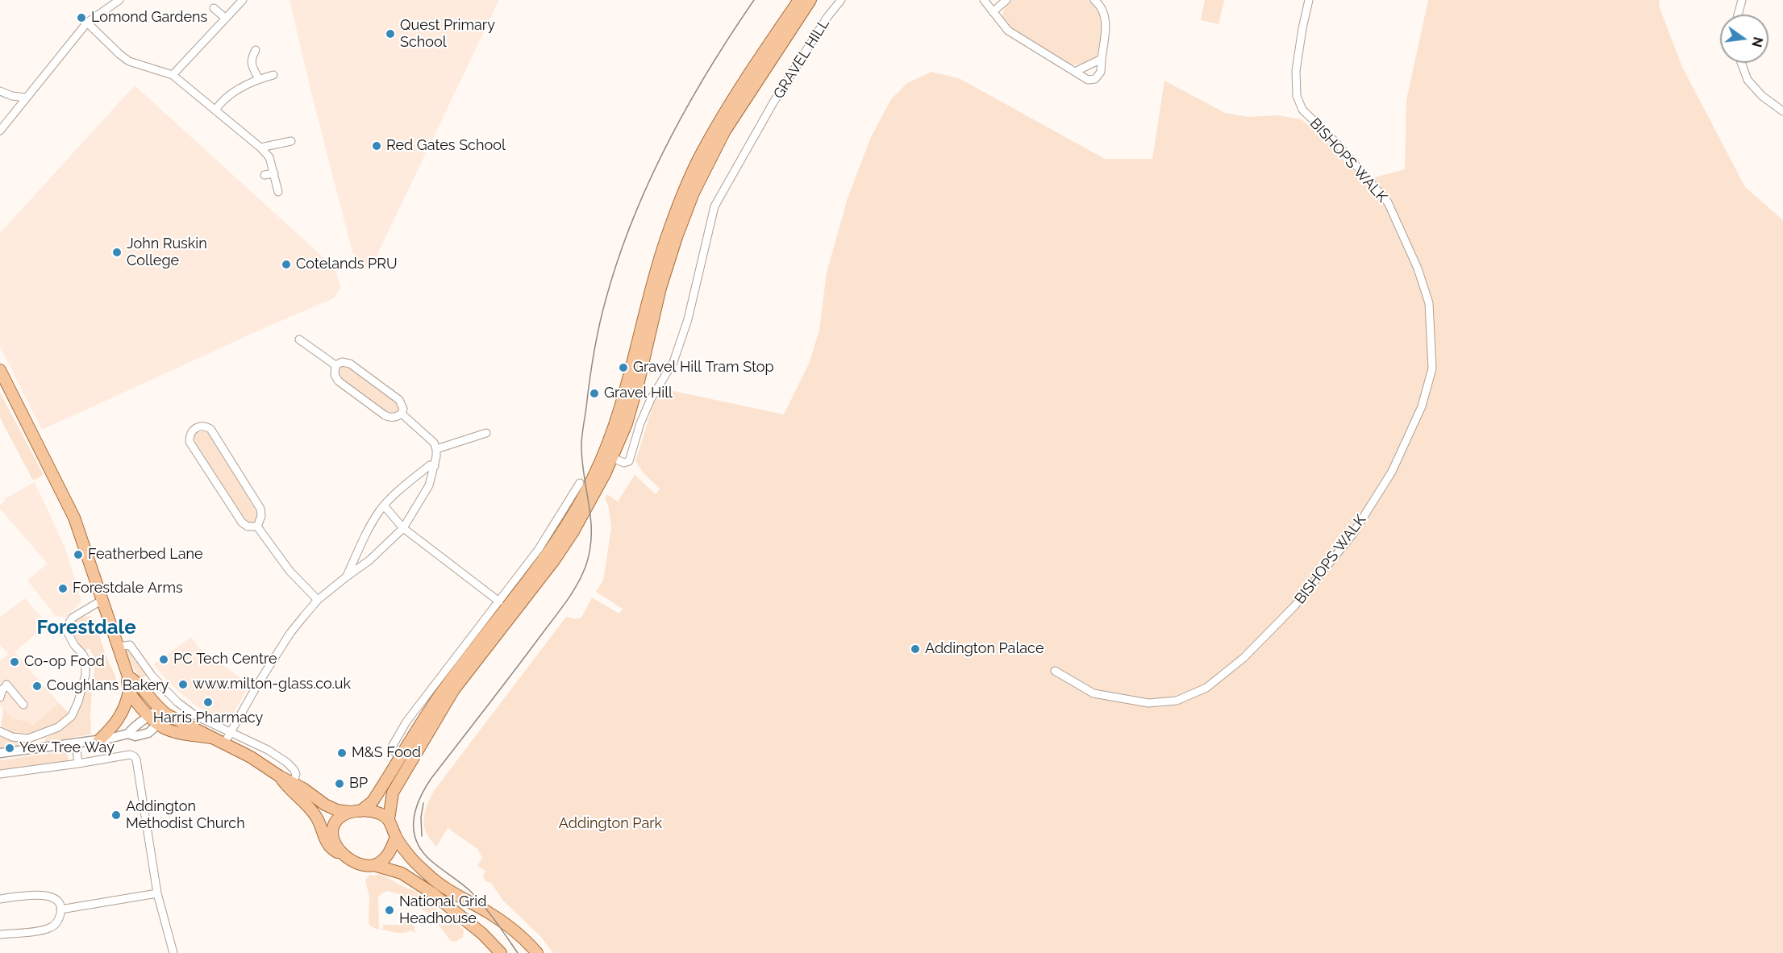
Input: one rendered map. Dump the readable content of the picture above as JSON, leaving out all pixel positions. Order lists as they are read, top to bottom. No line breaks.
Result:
{"streets":{"main road":["GRAVEL HILL"],"street":["BISHOPS WALK"]},"districts":["Forestdale"],"parks":["Addington Park"],"places":["Lomond Gardens","Quest Primary School","Red Gates School","John Ruskin College","Cotelands PRU","Gravel Hill Tram Stop","Gravel Hill","Featherbed Lane","Forestdale Arms","Addington Palace","PC Tech Centre","Co-op Food","www.milton-glass.co.uk","Coughlans Bakery","Harris Pharmacy","Yew Tree Way","M&S Food","BP","Addington Methodist Church","National Grid Headhouse"],"north":"right"}
